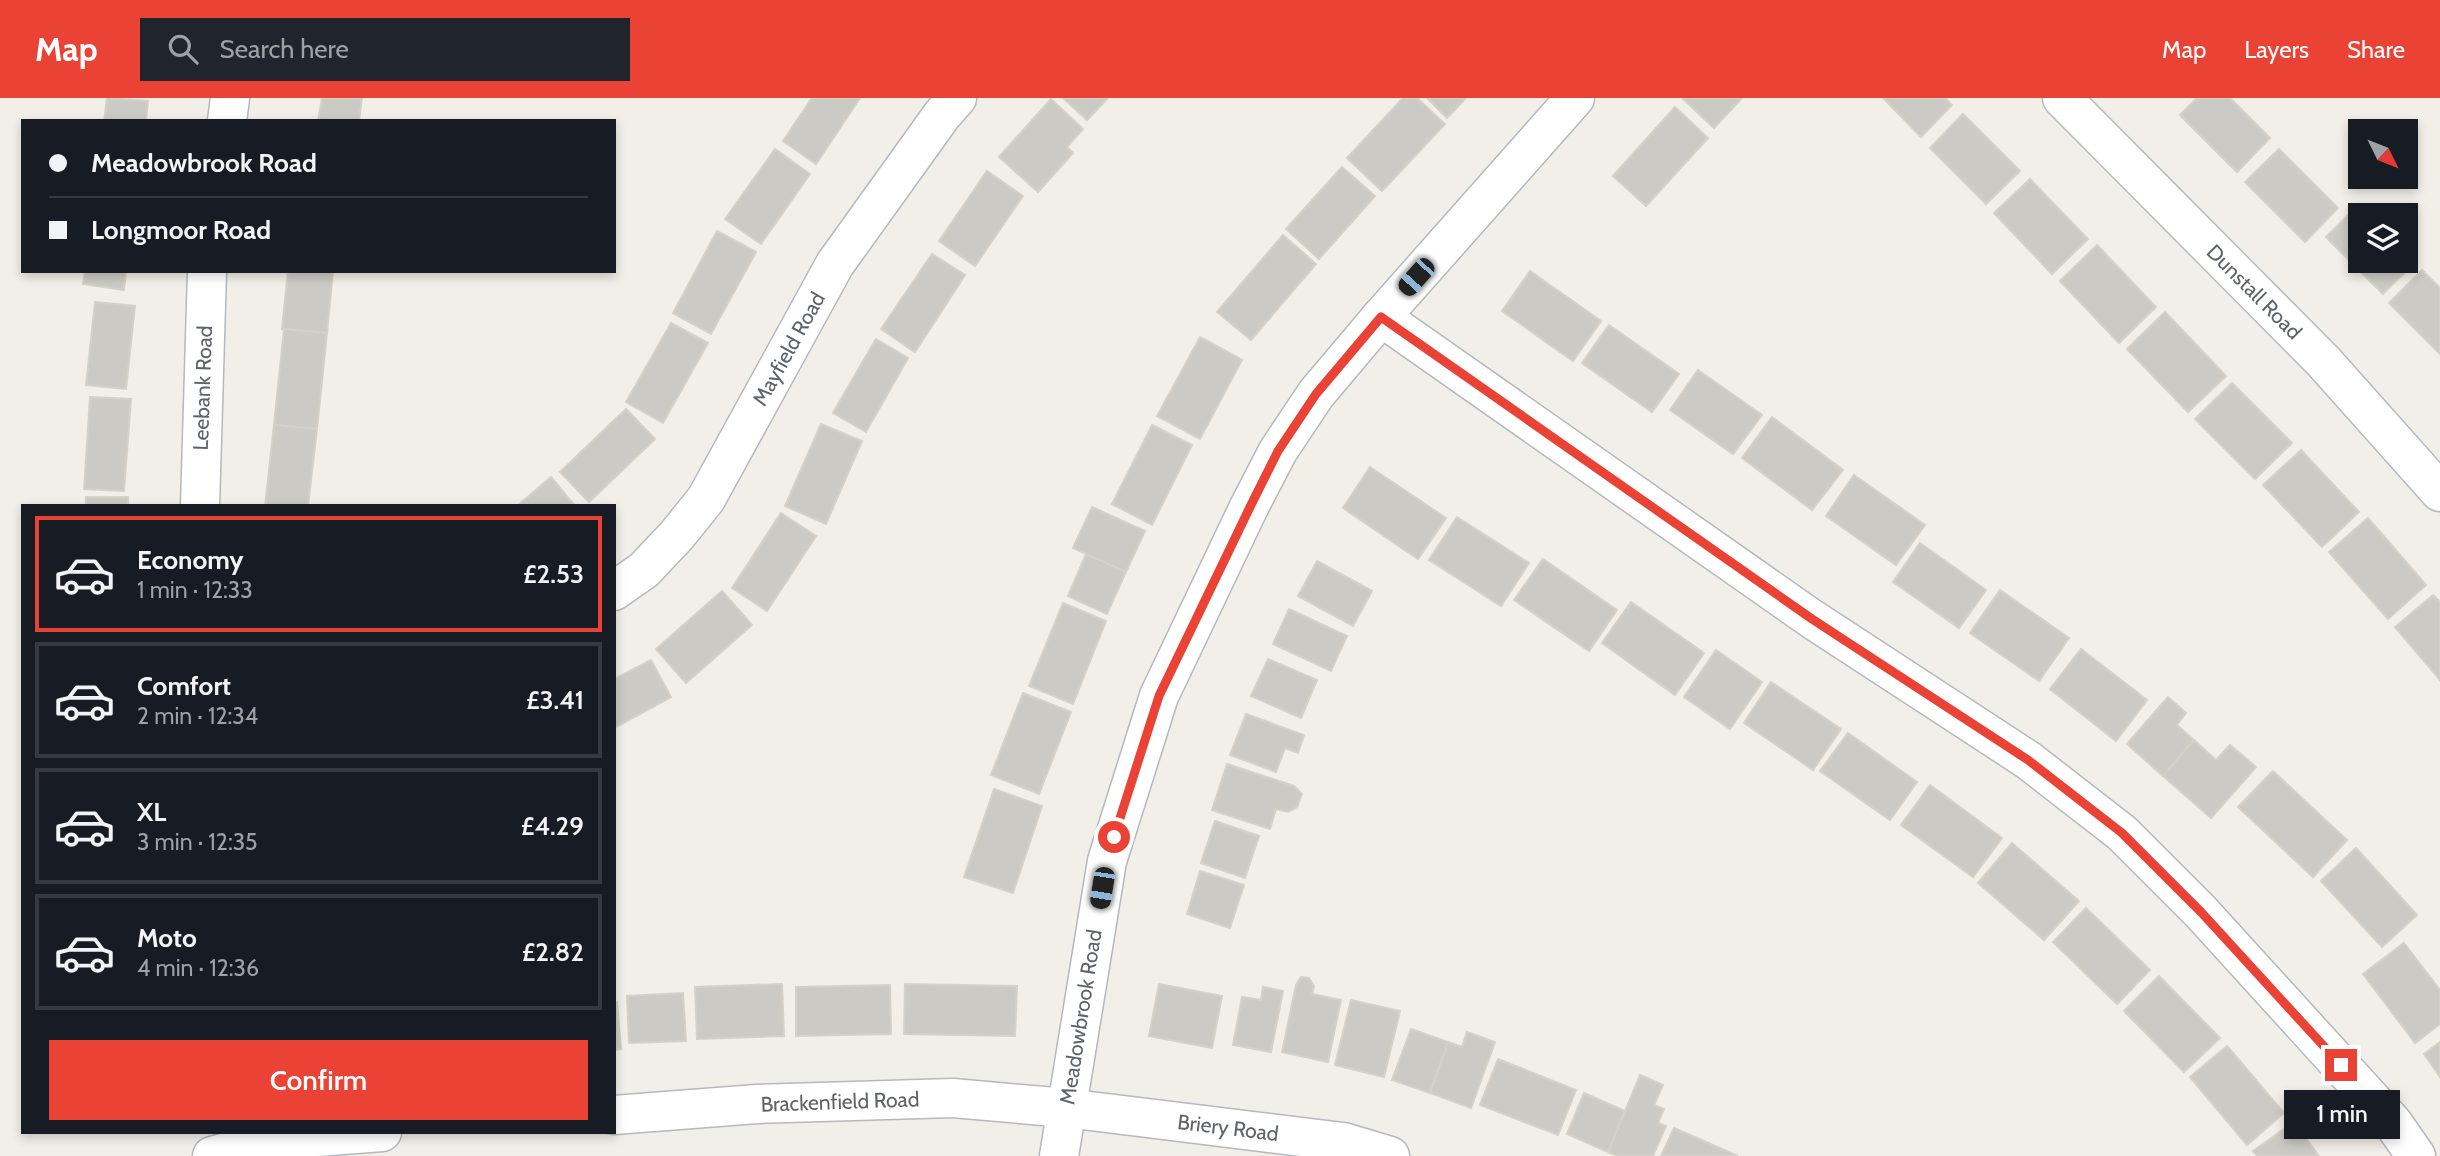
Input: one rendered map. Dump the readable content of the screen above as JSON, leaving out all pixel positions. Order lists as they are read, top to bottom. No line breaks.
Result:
{"streets":{"street":["Dunstall Road","Mayfield Road","Leebank Road","Meadowbrook Road","Brackenfield Road","Briery Road"]},"crossings":[["Meadowbrook Road","Brackenfield Road"],["Meadowbrook Road","Briery Road"],["Brackenfield Road","Briery Road"]],"north":"bottom right","page":{"header":"Map","search":"Search here","nav":["Map","Layers","Share"],"banner":["Meadowbrook Road","Longmoor Road"],"list":[{"name":"Economy","note":"1 min · 12:33","value":"£2.53"},{"name":"Comfort","note":"2 min · 12:34","value":"£3.41"},{"name":"XL","note":"3 min · 12:35","value":"£4.29"},{"name":"Moto","note":"4 min · 12:36","value":"£2.82"}],"buttons":"Confirm","bubble":"1 min"}}
